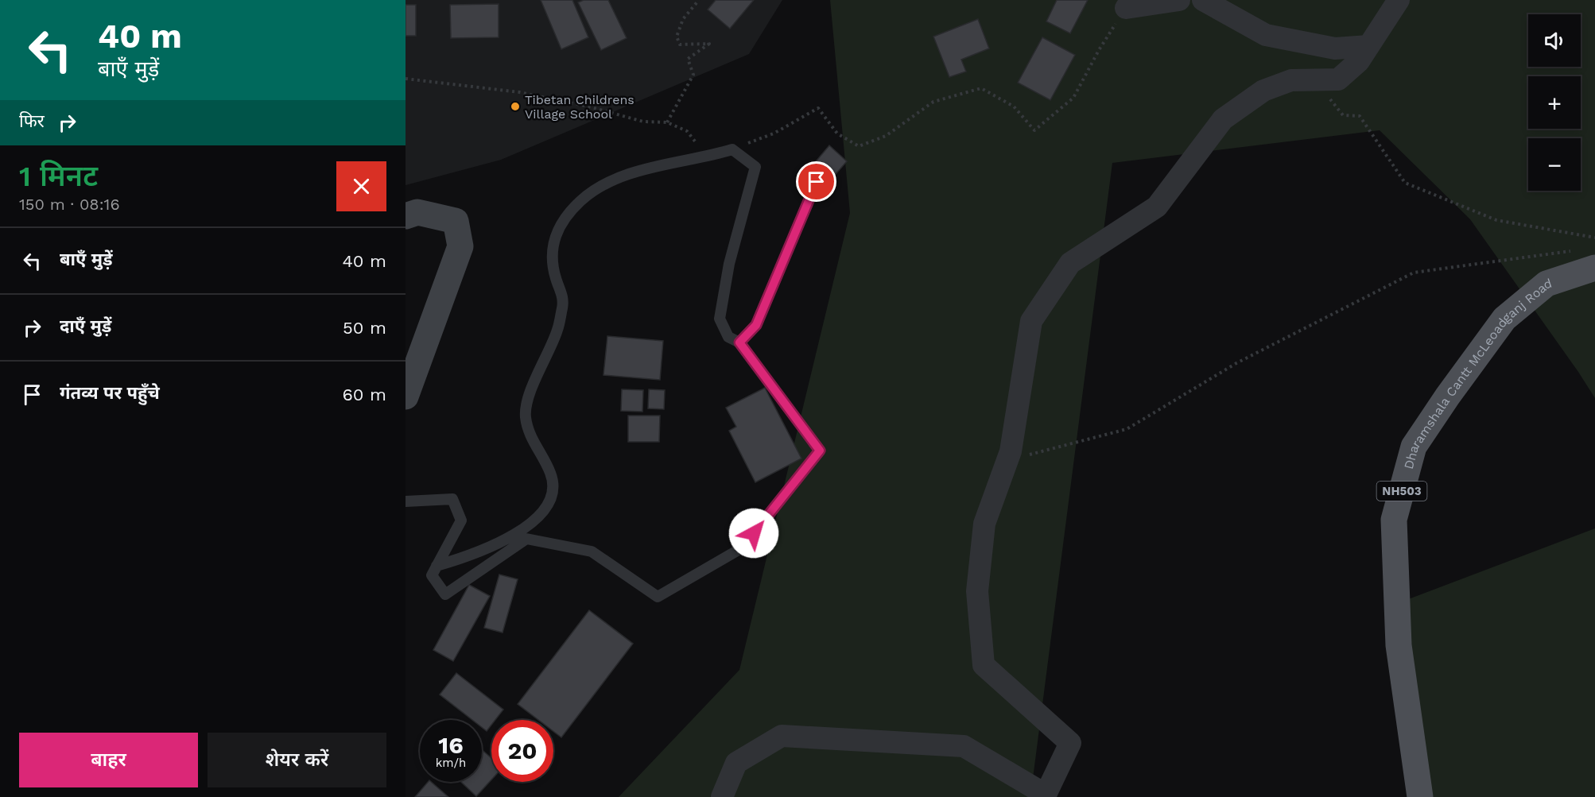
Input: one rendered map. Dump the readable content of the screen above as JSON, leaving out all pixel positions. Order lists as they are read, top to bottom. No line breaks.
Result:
{"streets":{"main road":["Dharamshala Cantt McLeoadganj Road","NH503"]},"places":["Tibetan Childrens Village School"],"page":{"turn":["40 m","बाएँ मुड़ें"],"map_buttons":["+","−"],"then":"फिर","heading":["1 मिनट","150 m · 08:16"],"list":[{"name":"बाएँ मुड़ें","value":"40 m"},{"name":"दाएँ मुड़ें","value":"50 m"},{"name":"गंतव्य पर पहुँचे","value":"60 m"}],"speed":"16 km/h","limit":"20","buttons":["बाहर","शेयर करें"]}}
